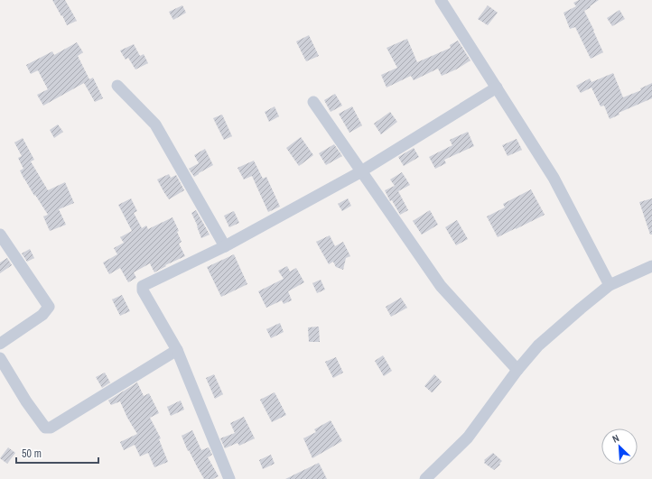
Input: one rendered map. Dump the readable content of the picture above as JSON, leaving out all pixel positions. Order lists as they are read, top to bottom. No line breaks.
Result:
{"scale_bar":"50 m","north":"top left"}
